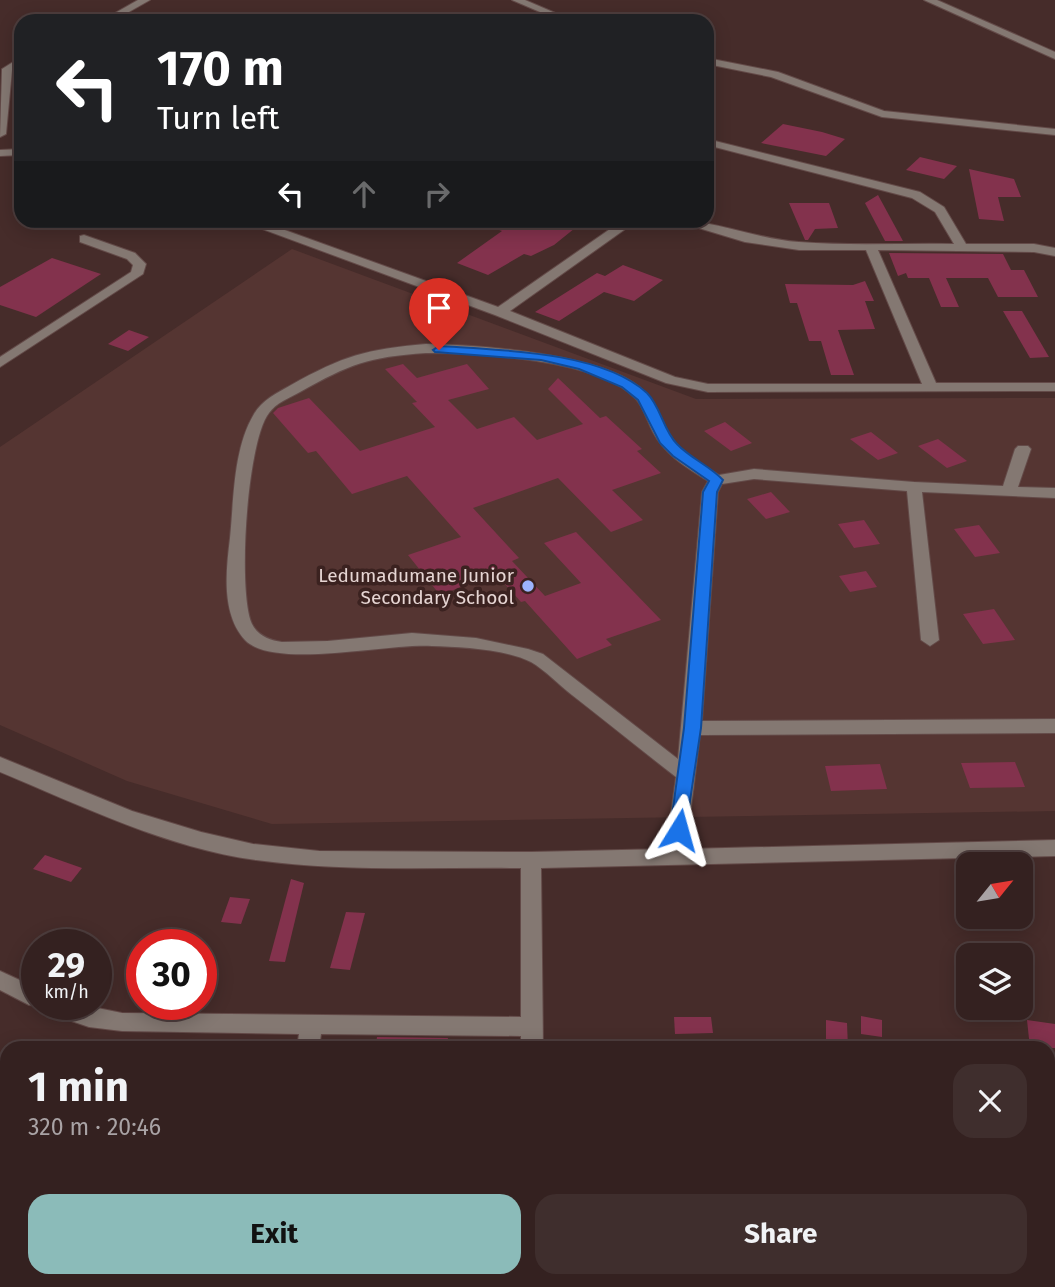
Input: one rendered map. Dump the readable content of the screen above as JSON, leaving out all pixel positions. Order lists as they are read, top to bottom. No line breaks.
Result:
{"places":["Ledumadumane Junior Secondary School"],"north":"top right","page":{"turn":["170 m","Turn left"],"speed":"29 km/h","limit":"30","heading":["1 min","320 m · 20:46"],"buttons":["Exit","Share"]}}
